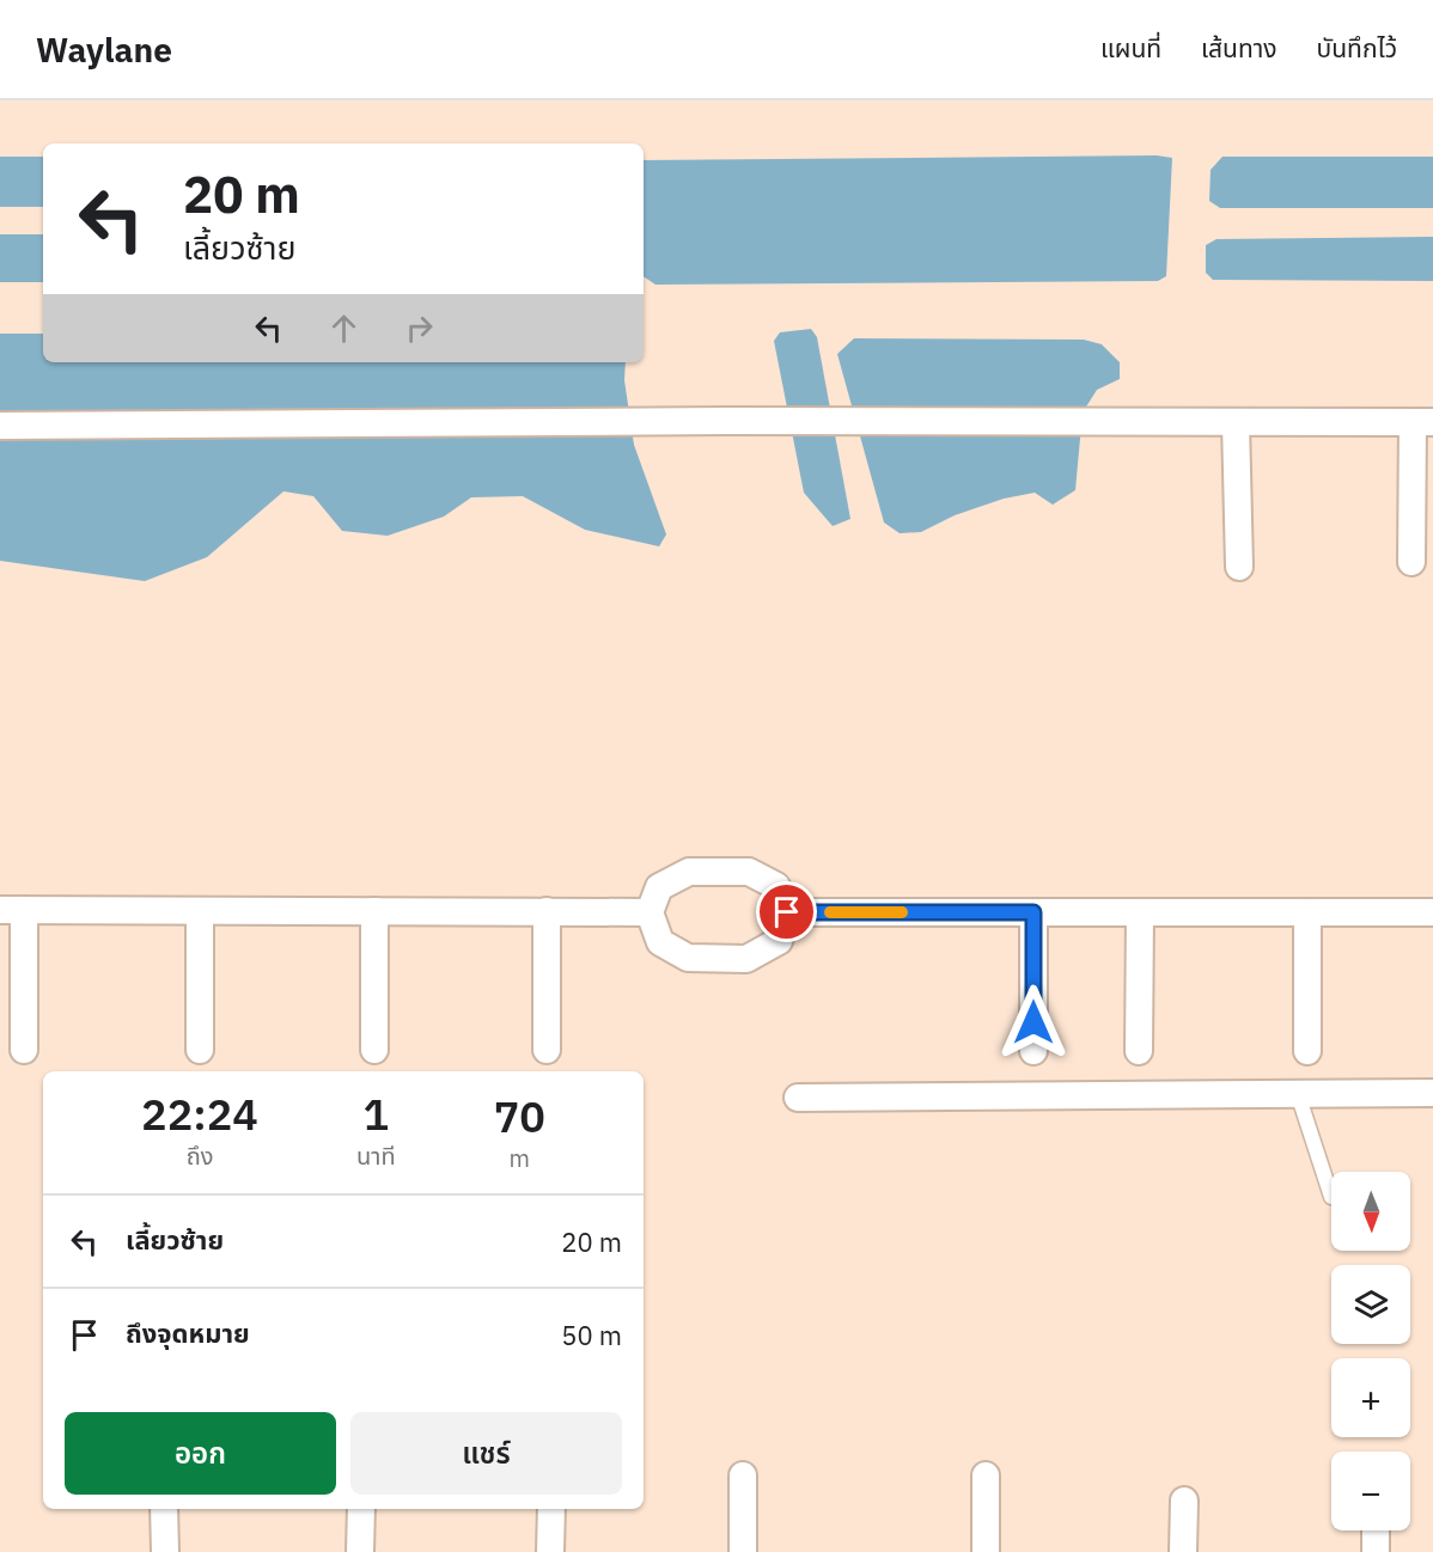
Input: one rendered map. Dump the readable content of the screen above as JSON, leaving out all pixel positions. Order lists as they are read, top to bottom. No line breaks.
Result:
{"north":"bottom","page":{"header":"Waylane","nav":["แผนที่","เส้นทาง","บันทึกไว้"],"turn":["20 m","เลี้ยวซ้าย"],"eta":["22:24","ถึง","1","นาที","70","m"],"map_buttons":["+","−"],"list":[{"name":"เลี้ยวซ้าย","value":"20 m"},{"name":"ถึงจุดหมาย","value":"50 m"}],"buttons":["ออก","แชร์"]}}
